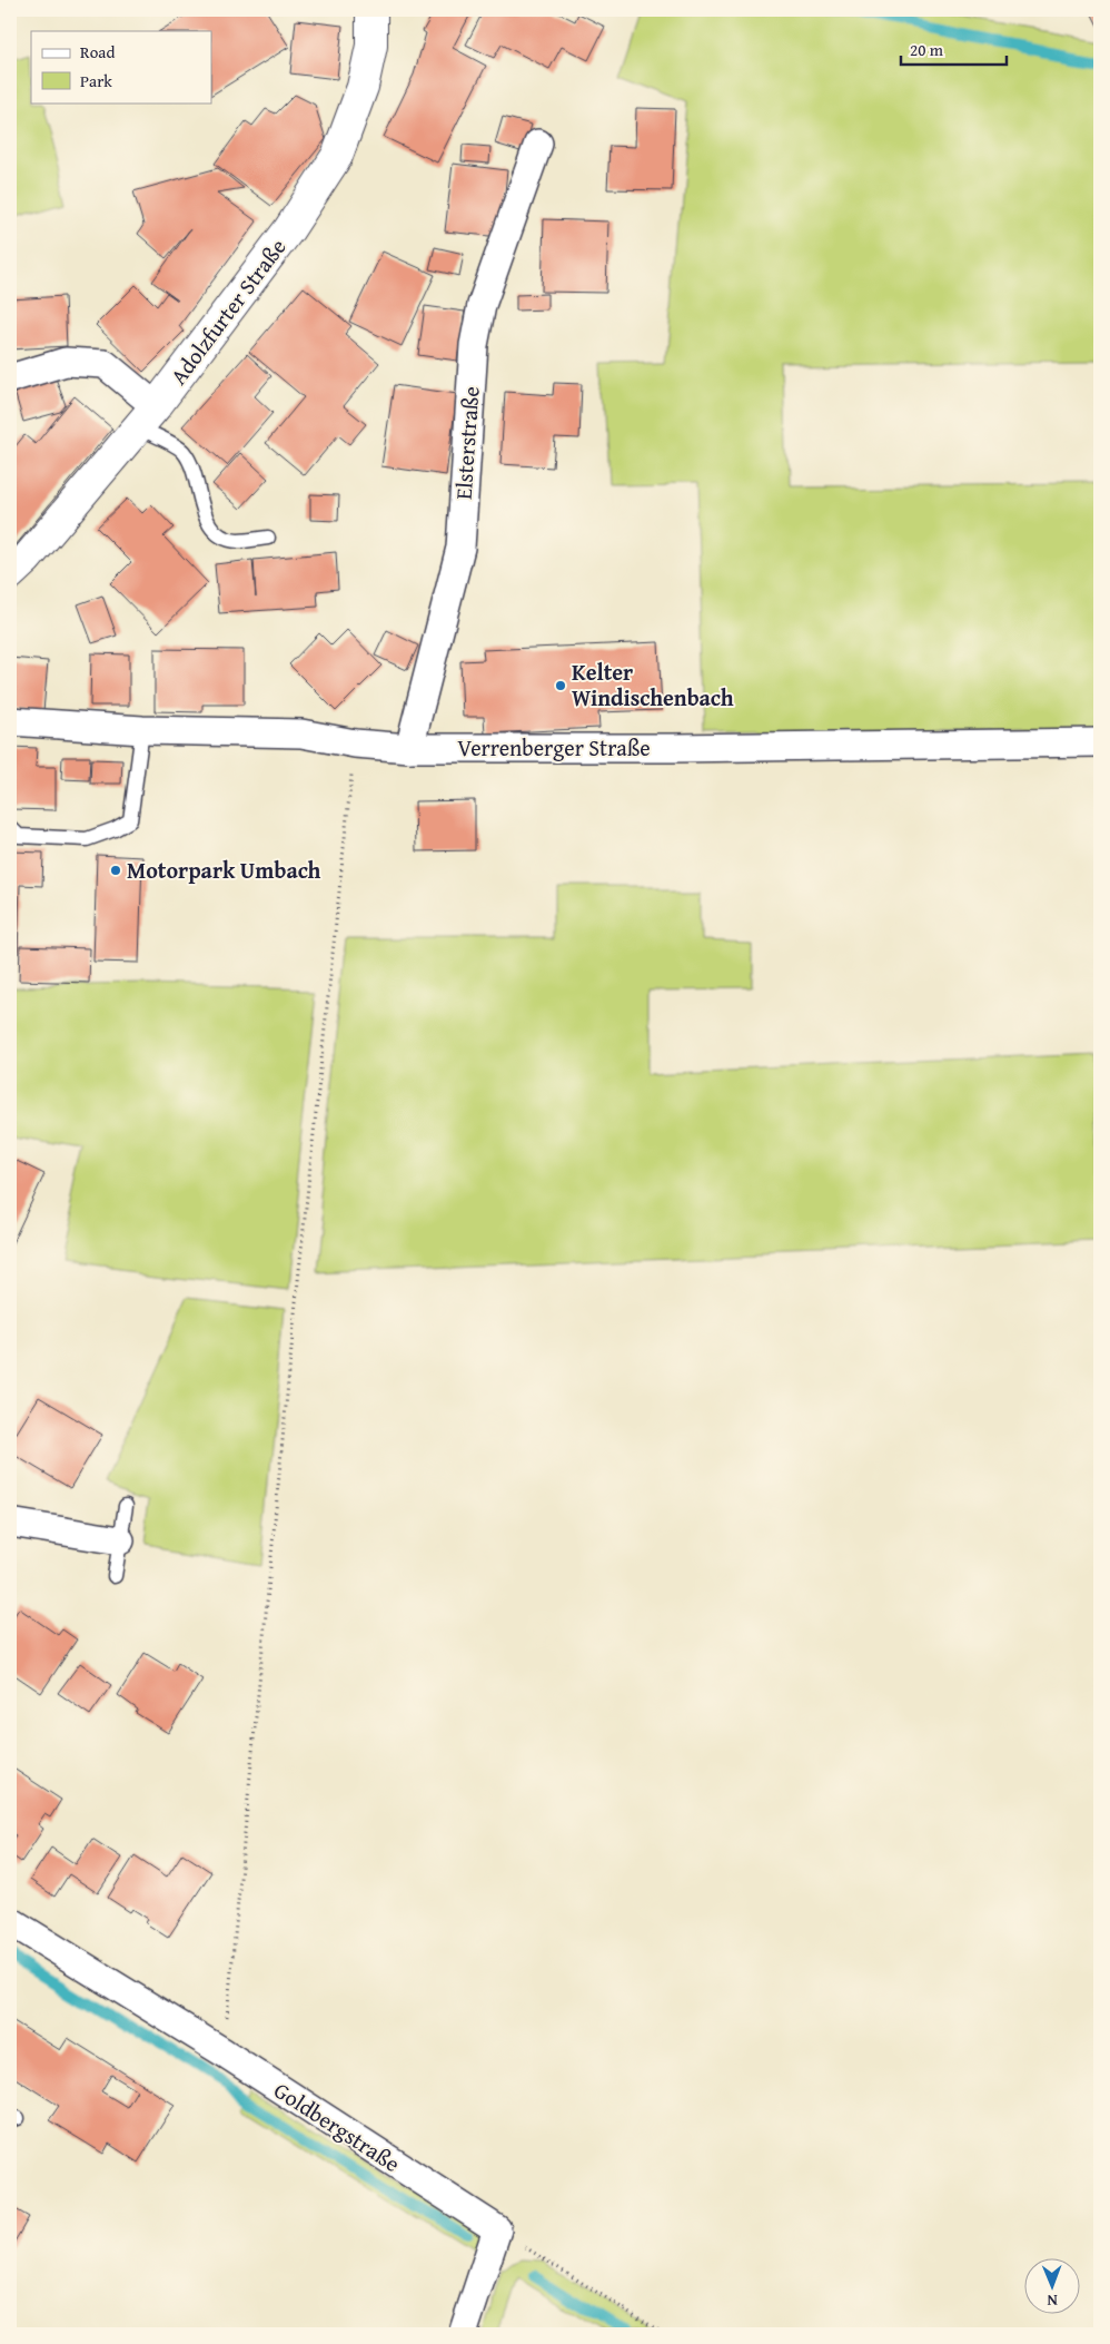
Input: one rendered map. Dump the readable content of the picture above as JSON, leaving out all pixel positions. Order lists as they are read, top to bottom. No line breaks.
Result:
{"streets":{"main road":["Adolzfurter Straße"],"street":["Elsterstraße","Verrenberger Straße","Goldbergstraße"]},"crossings":[["Elsterstraße","Verrenberger Straße"]],"places":["Kelter Windischenbach","Motorpark Umbach"],"legend":["Road","Park"],"scale_bar":"20 m","north":"bottom"}
